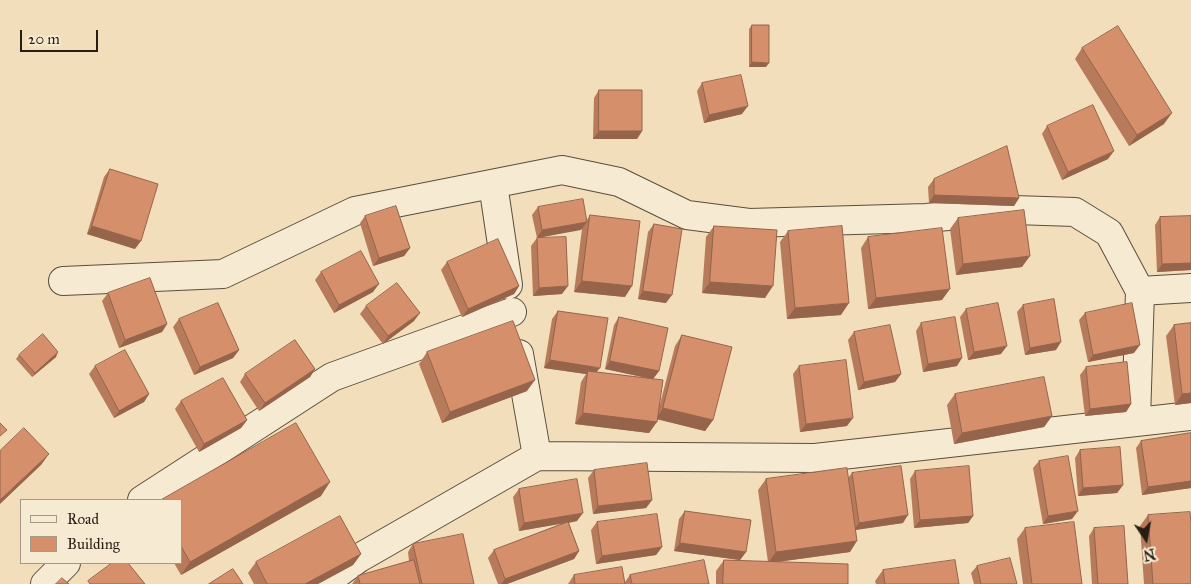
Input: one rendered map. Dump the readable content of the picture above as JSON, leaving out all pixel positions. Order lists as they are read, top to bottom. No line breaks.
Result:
{"legend":["Road","Building"],"scale_bar":"20 m","north":"bottom"}
